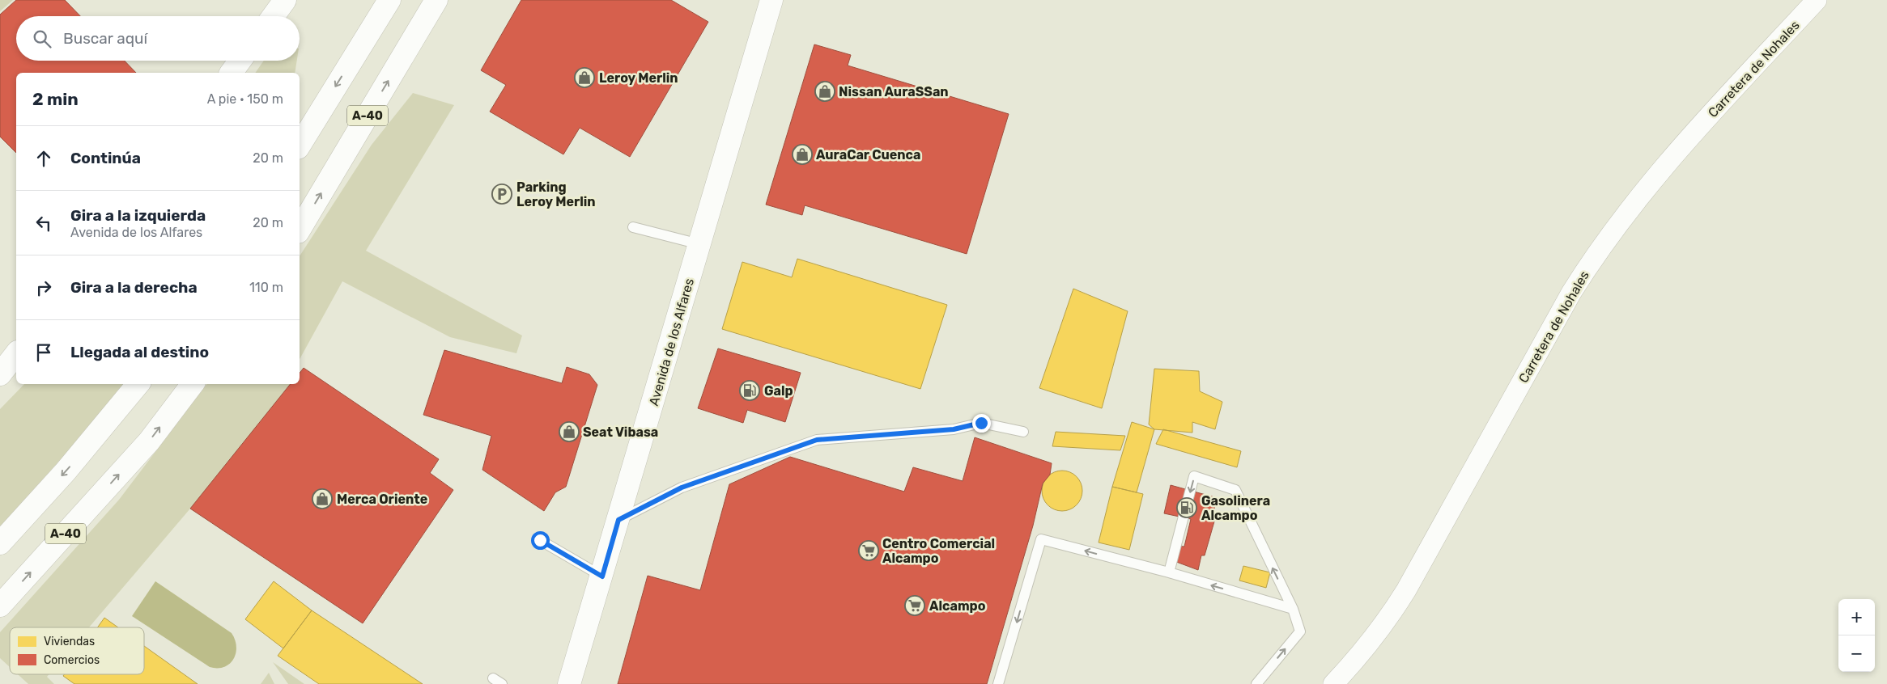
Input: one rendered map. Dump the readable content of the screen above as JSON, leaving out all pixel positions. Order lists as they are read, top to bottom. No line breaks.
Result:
{"streets":{"main road":["A-40","Avenida de los Alfares"],"street":["Carretera de Nohales"]},"places":{"shop":["Leroy Merlin","Nissan AuraSSan","AuraCar Cuenca","Seat Vibasa","Merca Oriente"],"parking":["Parking Leroy Merlin"],"fuel station":["Galp","Gasolinera Alcampo"],"supermarket":["Centro Comercial Alcampo","Alcampo"]},"legend":["Viviendas","Comercios"],"page":{"search":"Buscar aquí","heading":["2 min","A pie · 150 m"],"list":[["Continúa","20 m"],["Gira a la izquierda","Avenida de los Alfares","20 m"],["Gira a la derecha","110 m"],"Llegada al destino"],"map_buttons":["+","−"]}}
